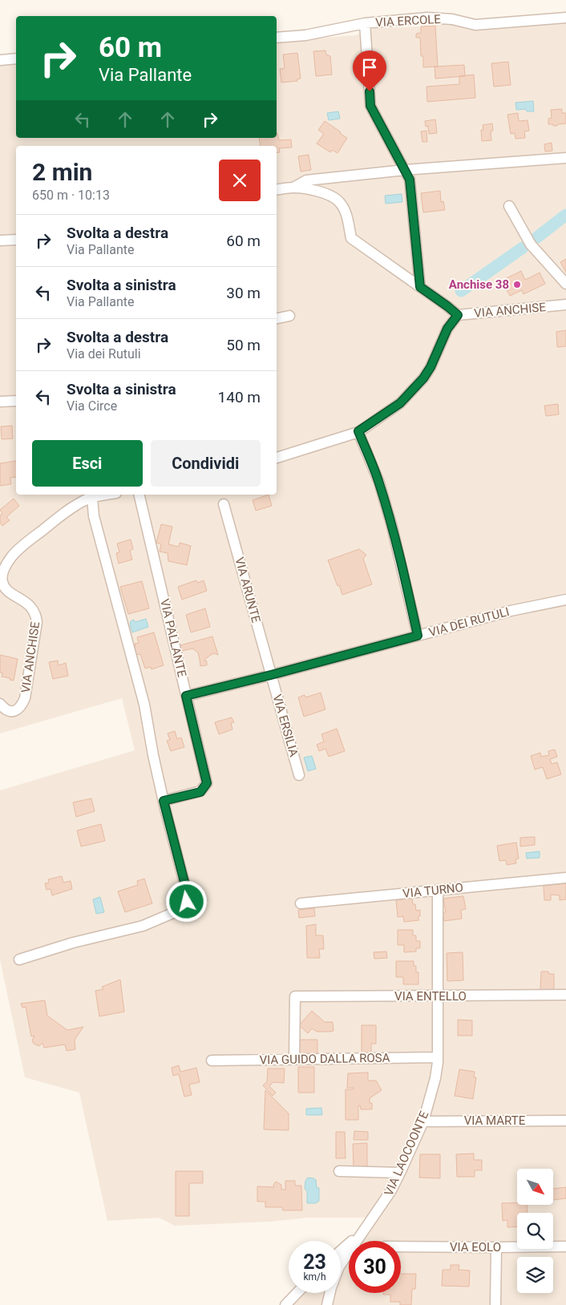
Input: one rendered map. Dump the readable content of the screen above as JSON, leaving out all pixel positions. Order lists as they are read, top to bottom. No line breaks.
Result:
{"streets":{"street":["VIA ERCOLE","VIA ANCHISE","VIA ARUNTE","VIA DEI RUTULI","VIA PALLANTE","VIA ERSILIA","VIA TURNO","VIA ENTELLO","VIA GUIDO DALLA ROSA","VIA MARTE","VIA LAOCOONTE","VIA EOLO"]},"crossings":[["VIA ARUNTE","VIA DEI RUTULI"],["VIA ARUNTE","VIA ERSILIA"],["VIA DEI RUTULI","VIA PALLANTE"],["VIA DEI RUTULI","VIA ERSILIA"],["VIA TURNO","VIA LAOCOONTE"],["VIA ENTELLO","VIA GUIDO DALLA ROSA"],["VIA ENTELLO","VIA LAOCOONTE"],["VIA GUIDO DALLA ROSA","VIA LAOCOONTE"],["VIA MARTE","VIA LAOCOONTE"]],"places":["Anchise 38"],"north":"bottom right","page":{"turn":["60 m","Via Pallante"],"heading":["2 min","650 m · 10:13"],"list":[{"name":"Svolta a destra","note":"Via Pallante","value":"60 m"},{"name":"Svolta a sinistra","note":"Via Pallante","value":"30 m"},{"name":"Svolta a destra","note":"Via dei Rutuli","value":"50 m"},{"name":"Svolta a sinistra","note":"Via Circe","value":"140 m"}],"buttons":["Esci","Condividi"],"speed":"23 km/h","limit":"30"}}
